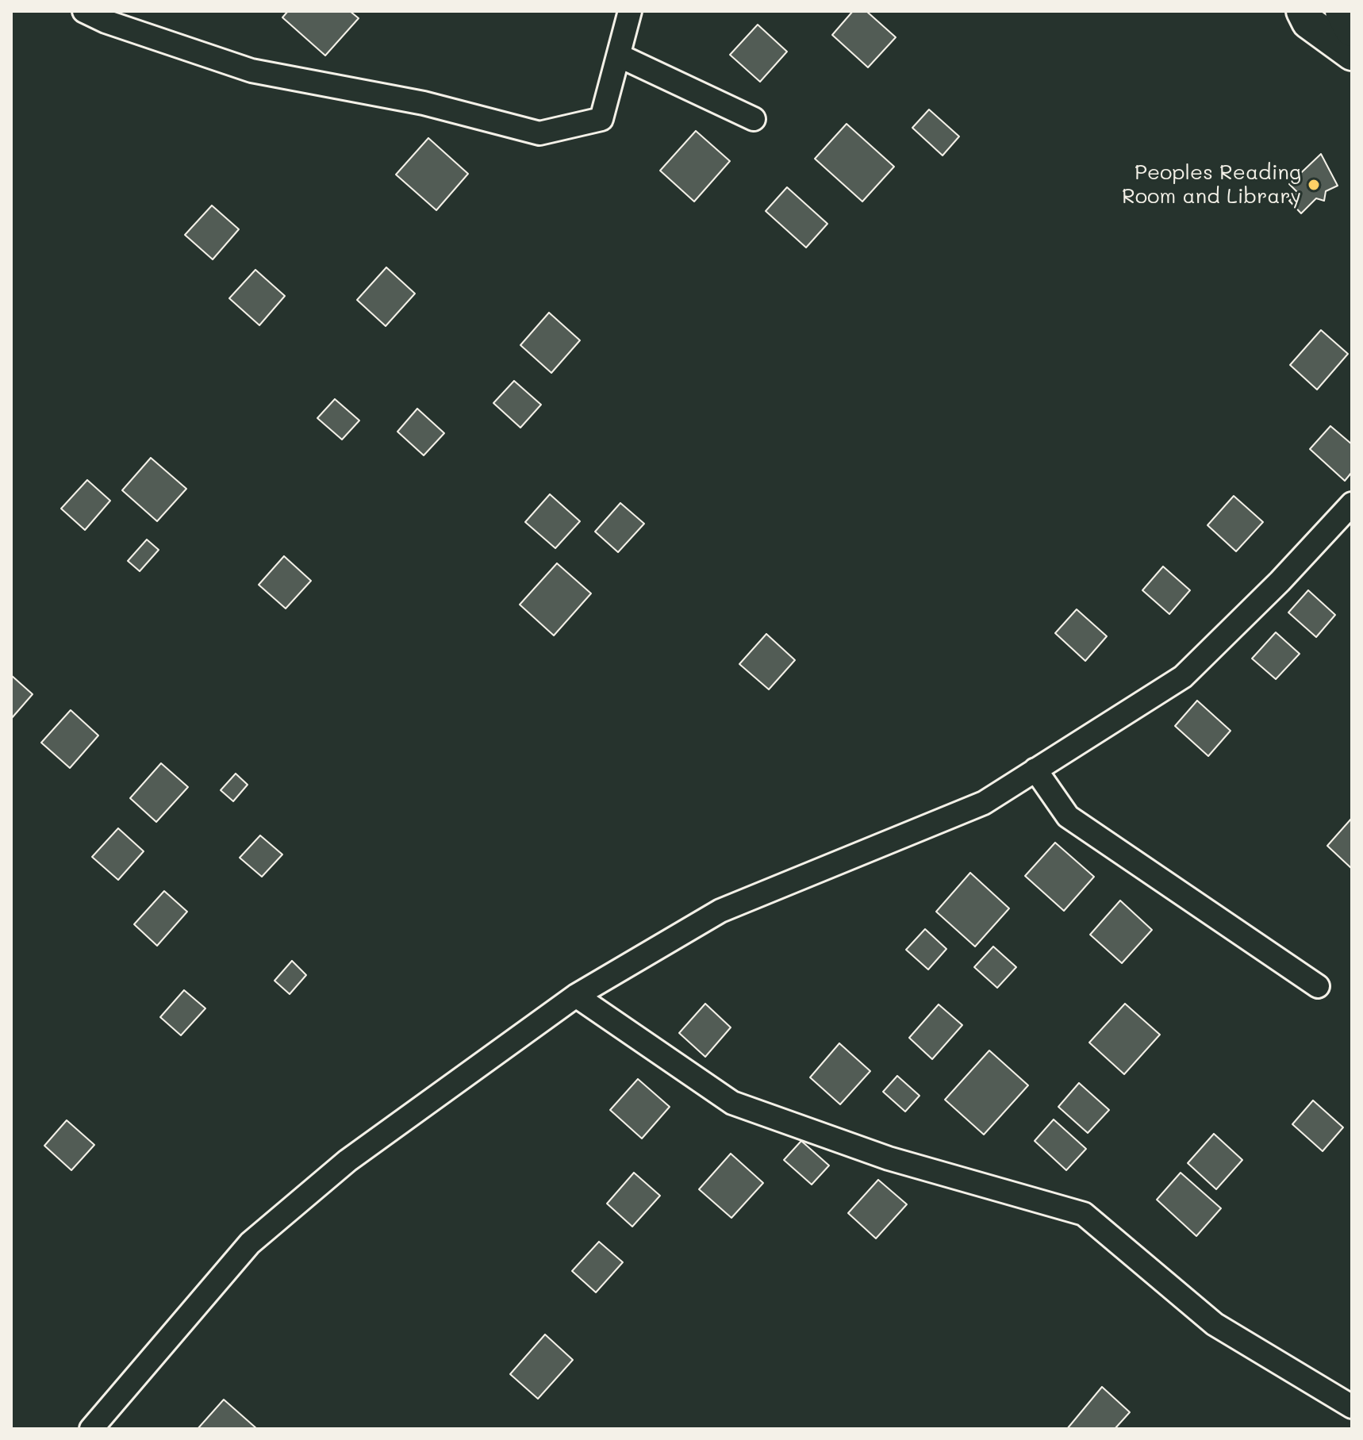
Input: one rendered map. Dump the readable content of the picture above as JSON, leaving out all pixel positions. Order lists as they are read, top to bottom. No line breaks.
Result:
{"places":["Peoples Reading Room and Library"]}
